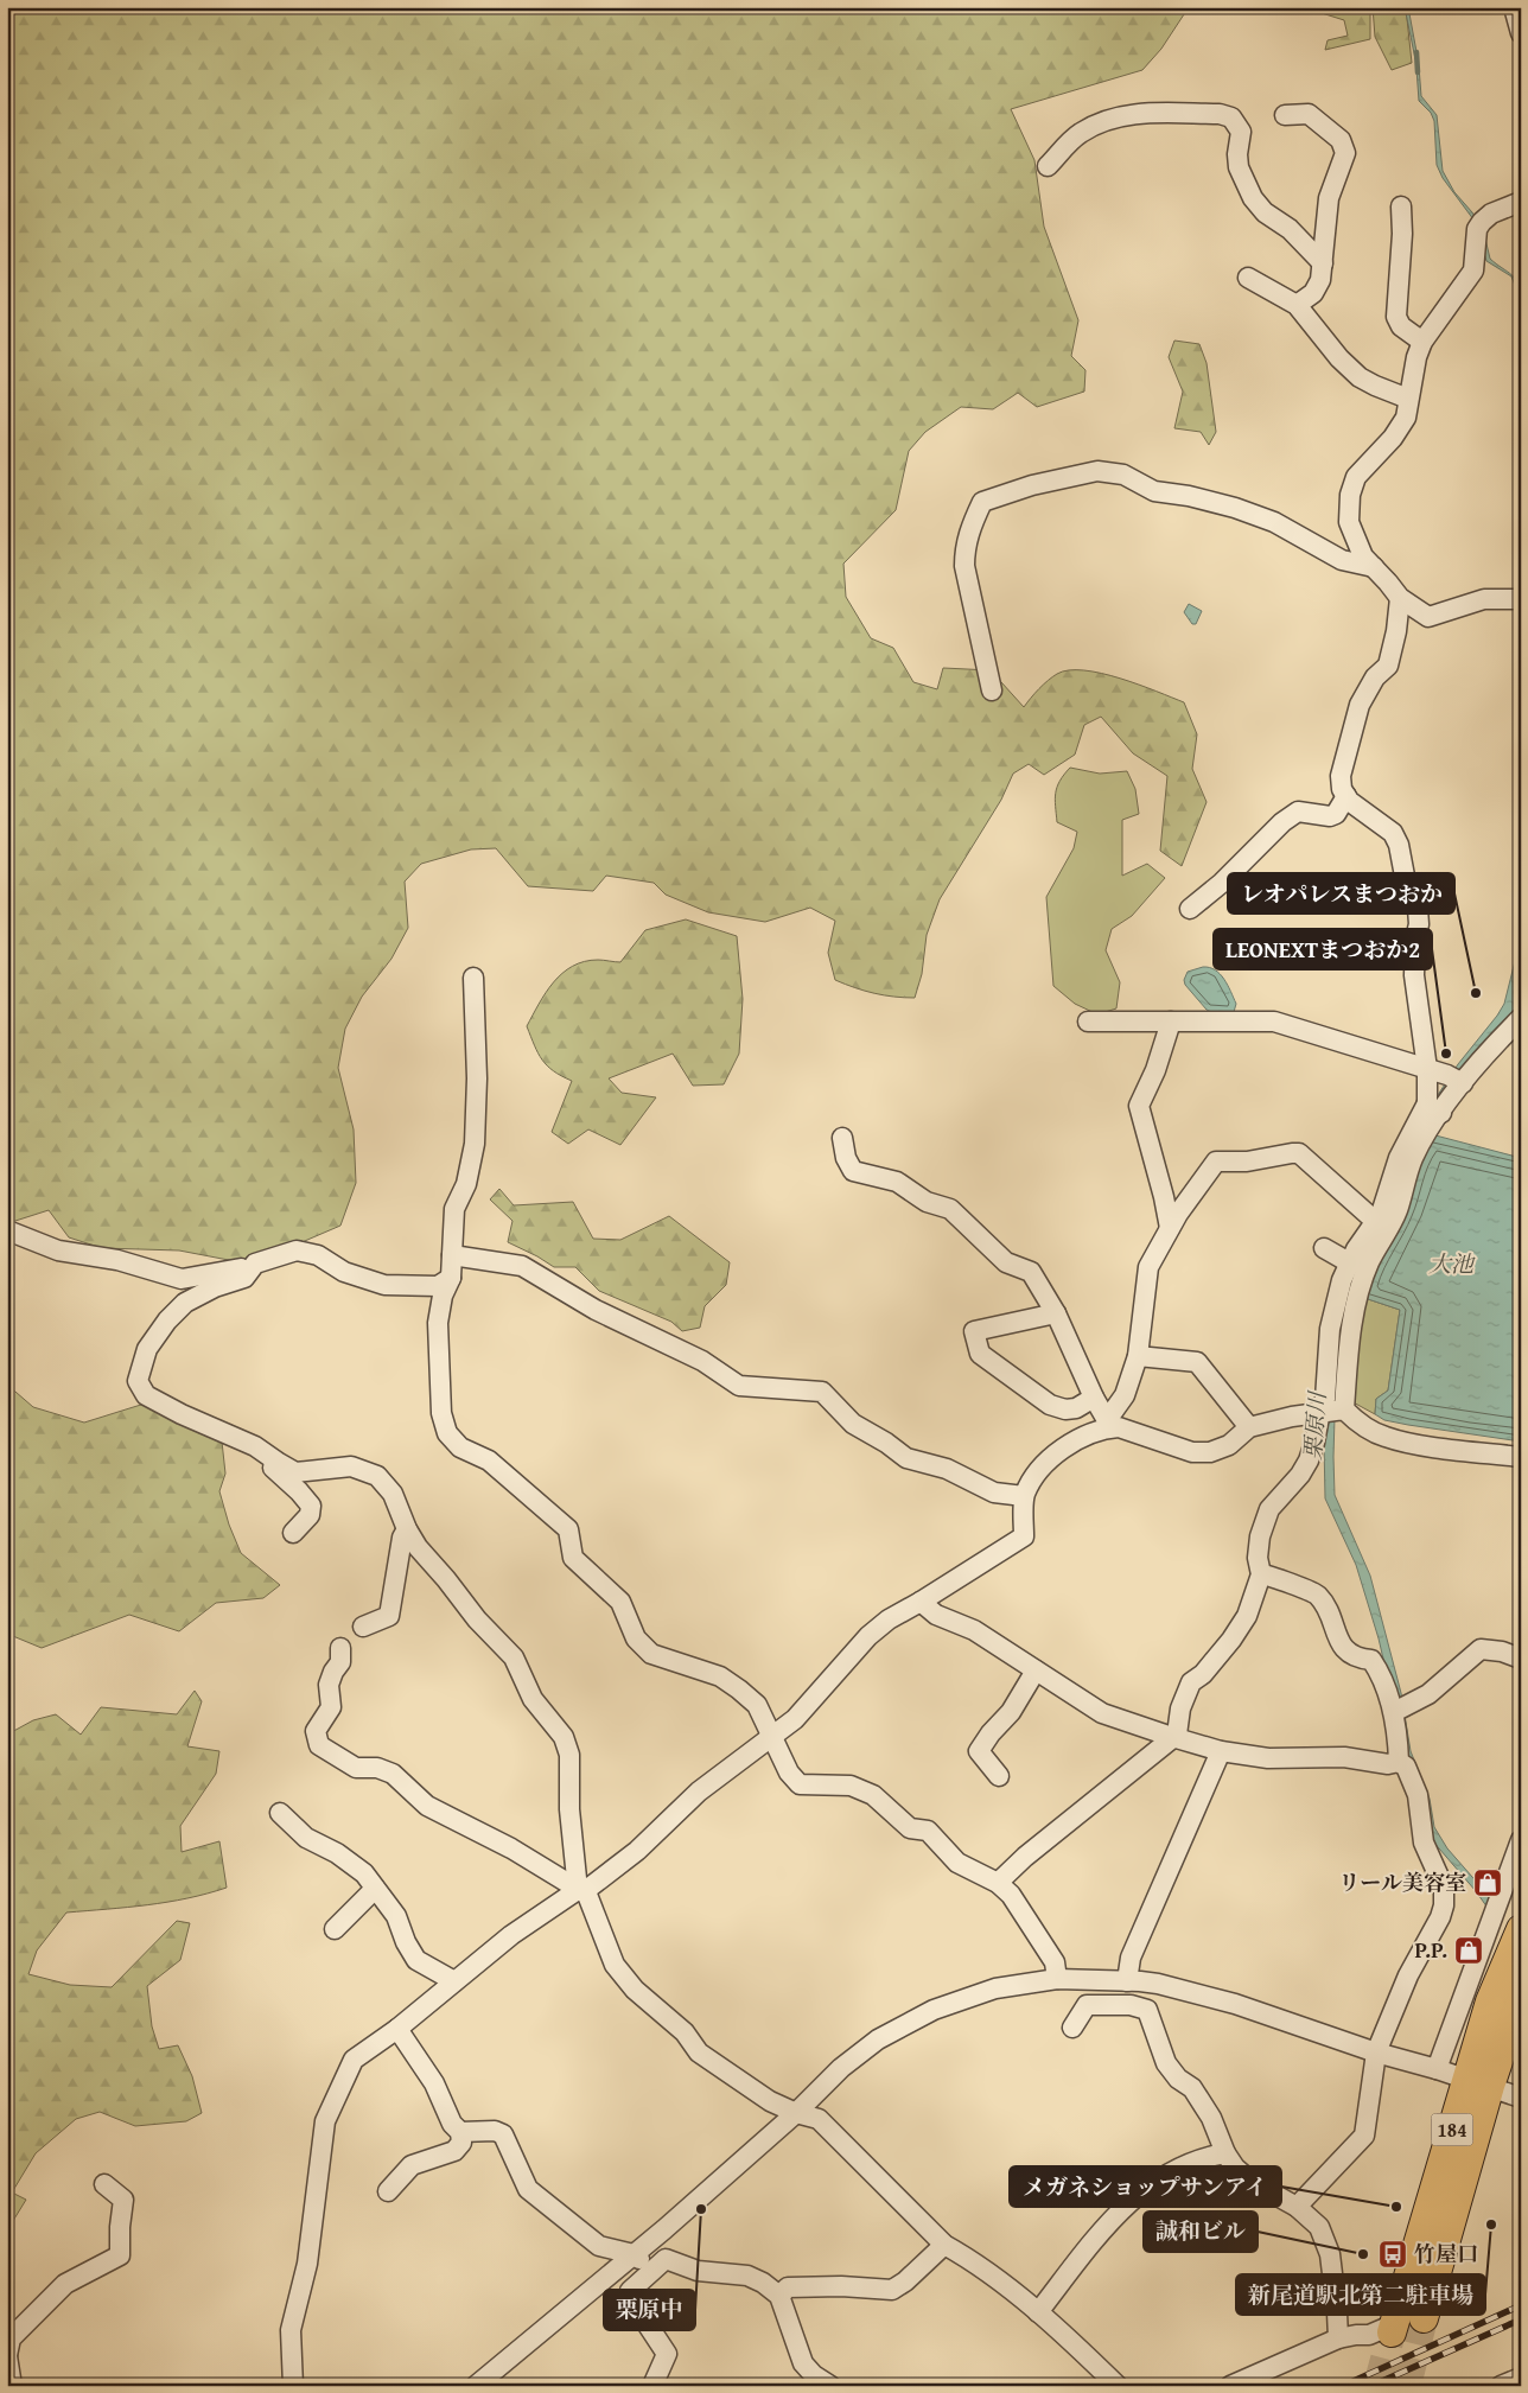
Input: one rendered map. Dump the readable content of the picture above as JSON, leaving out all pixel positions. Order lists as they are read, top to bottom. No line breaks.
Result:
{"streets":{"highway":["184"]},"water":["大池","栗原川"],"places":{"other":["レオパレスまつおか","LEONEXTまつおか2","メガネショップサンアイ","栗原中","新尾道駅北第二駐車場","誠和ビル"],"shop":["リール美容室","P.P."],"bus stop":["竹屋口"]}}
